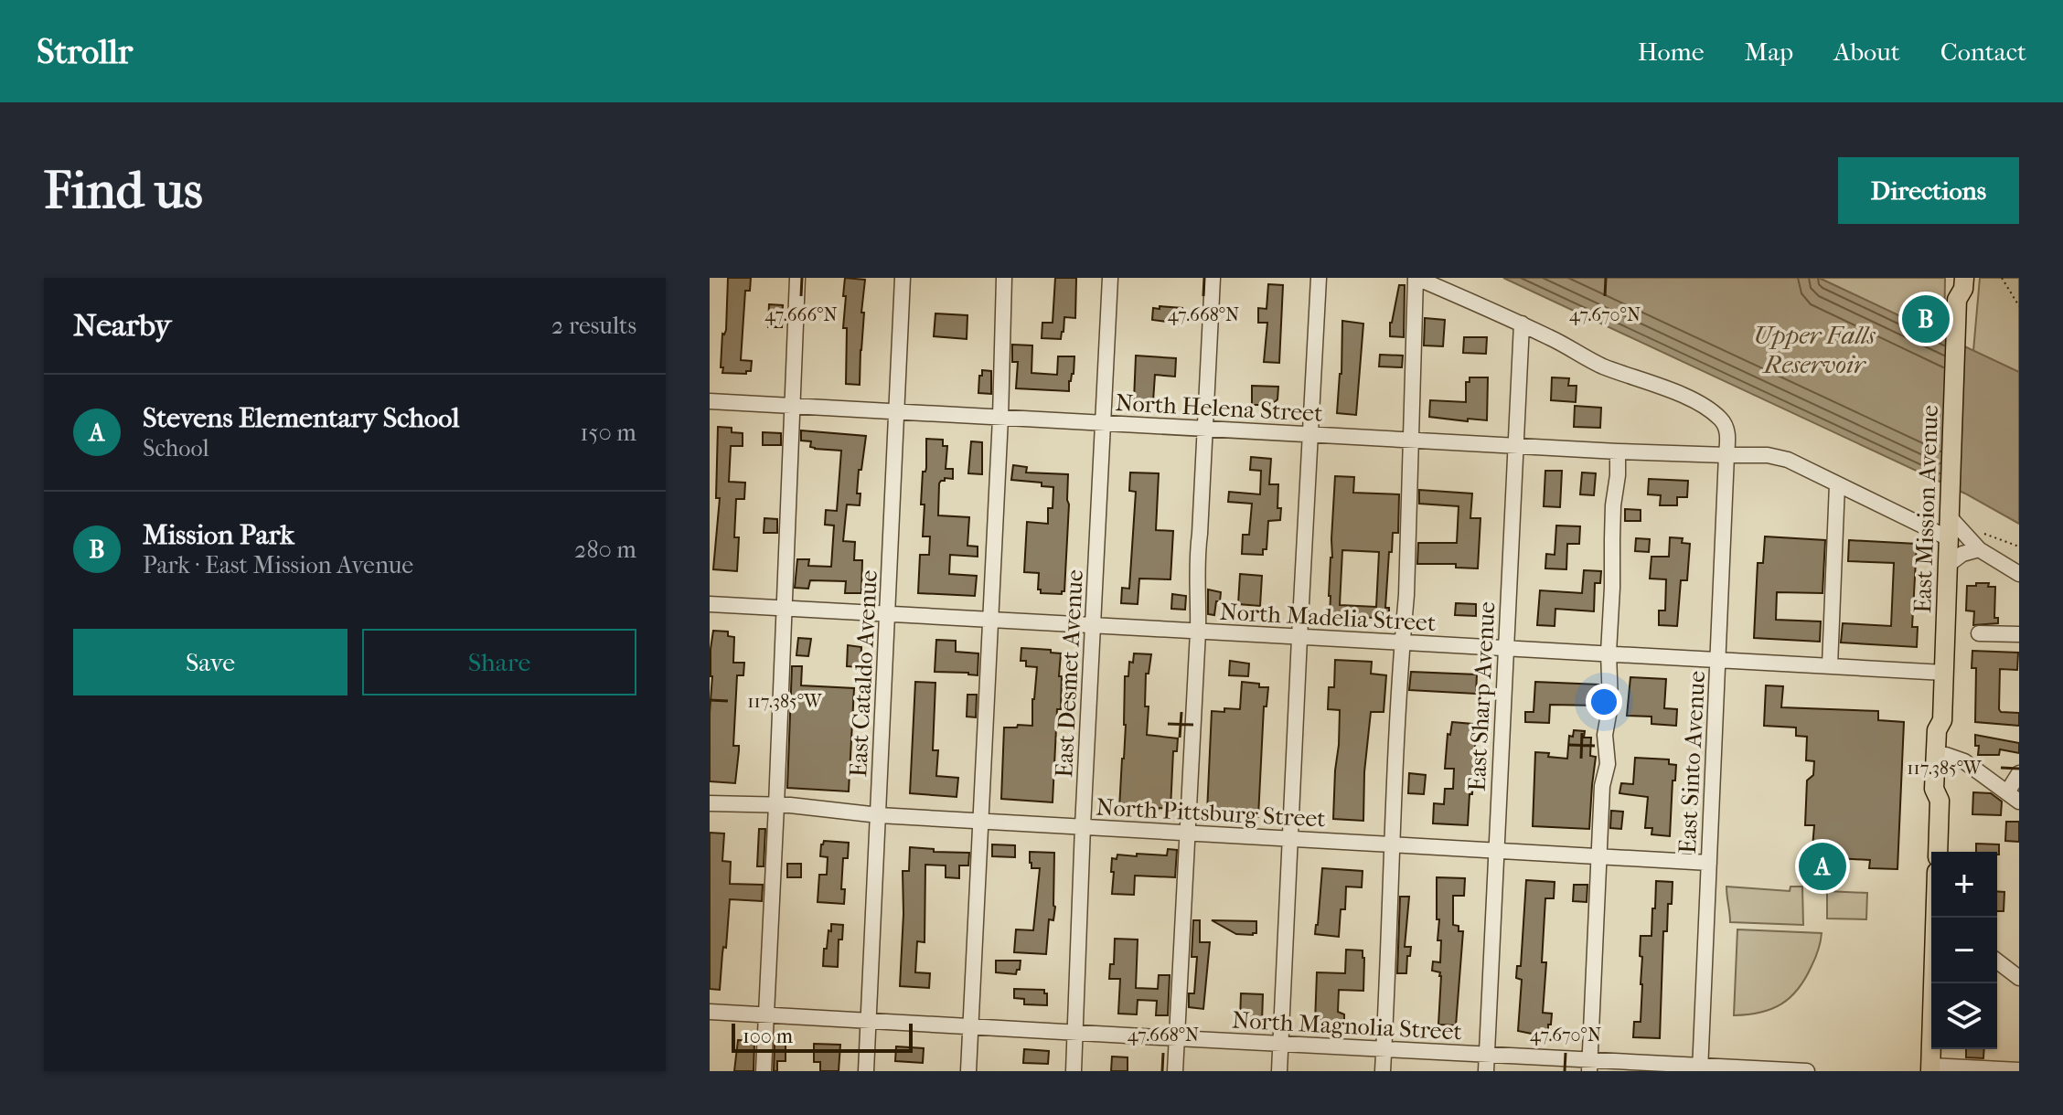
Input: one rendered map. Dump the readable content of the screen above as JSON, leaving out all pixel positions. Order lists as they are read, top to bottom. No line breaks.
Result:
{"streets":{"main road":["East Mission Avenue"],"street":["North Helena Street","North Madelia Street","East Cataldo Avenue","East Desmet Avenue","East Sharp Avenue","East Sinto Avenue","North Pittsburg Street","North Magnolia Street"]},"crossings":[["North Helena Street","East Mission Avenue"],["North Helena Street","East Cataldo Avenue"],["North Helena Street","East Desmet Avenue"],["North Helena Street","East Sharp Avenue"],["North Helena Street","East Sinto Avenue"],["East Mission Avenue","North Madelia Street"],["North Madelia Street","East Cataldo Avenue"],["North Madelia Street","East Desmet Avenue"],["North Madelia Street","East Sharp Avenue"],["North Madelia Street","East Sinto Avenue"],["East Cataldo Avenue","North Pittsburg Street"],["East Cataldo Avenue","North Magnolia Street"],["East Desmet Avenue","North Pittsburg Street"],["East Desmet Avenue","North Magnolia Street"],["East Sharp Avenue","East Sinto Avenue"],["East Sharp Avenue","North Pittsburg Street"],["East Sharp Avenue","North Magnolia Street"],["East Sinto Avenue","North Pittsburg Street"],["East Sinto Avenue","North Magnolia Street"]],"water":["Upper Falls Reservoir"],"scale_bar":"100 m","page":{"header":"Strollr","nav":["Home","Map","About","Contact"],"buttons":["Directions",["Save","Share"]],"title":"Find us","heading":["Nearby","2 results"],"pins":["B","A"],"list":[{"mark":"A","name":"Stevens Elementary School","note":"School","value":"150 m"},{"mark":"B","name":"Mission Park","note":"Park · East Mission Avenue","value":"280 m"}],"map_buttons":["+","−"],"scale":"100 m"},"coordinates":["47.666°N","47.668°N","47.670°N","117.385°W"]}
